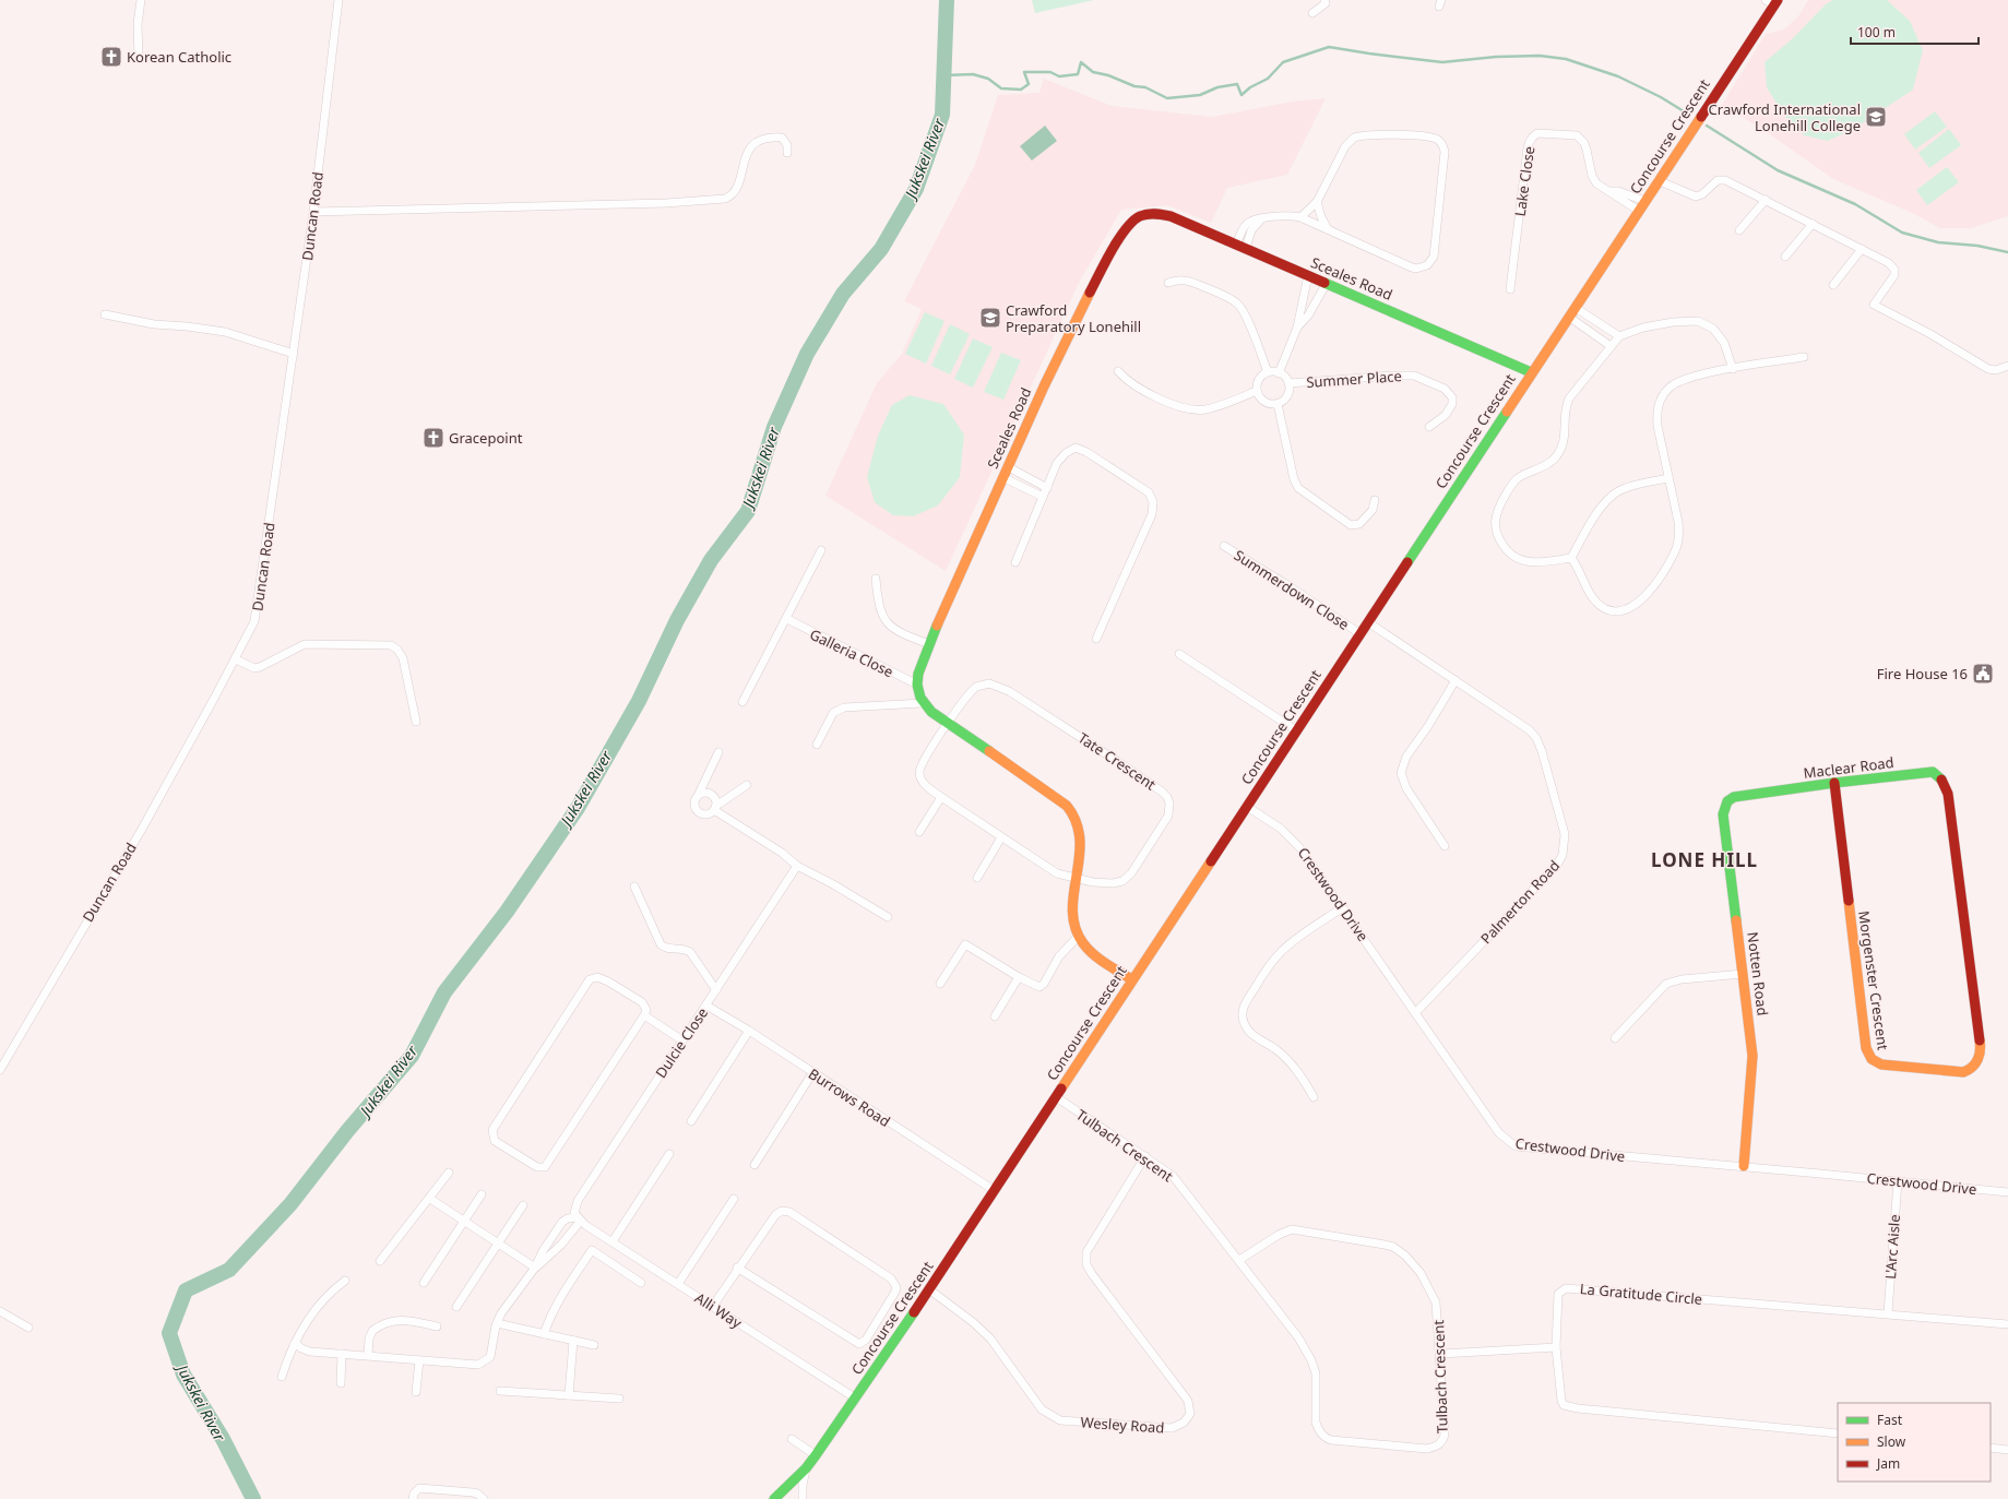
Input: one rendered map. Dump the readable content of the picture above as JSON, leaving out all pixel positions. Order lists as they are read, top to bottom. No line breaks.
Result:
{"streets":{"street":["Concourse Crescent","Lake Close","Duncan Road","Sceales Road","Summer Place","Summerdown Close","Galleria Close","Tate Crescent","Maclear Road","Crestwood Drive","Palmerton Road","Notten Road","Morgenster Crescent","Dulcie Close","Burrows Road","Tulbach Crescent","L'Arc Aisle","La Gratitude Circle","Alli Way","Wesley Road"]},"crossings":[["Concourse Crescent","Lake Close"],["Concourse Crescent","Sceales Road"],["Concourse Crescent","Summerdown Close"],["Concourse Crescent","Crestwood Drive"],["Concourse Crescent","Palmerton Road"],["Concourse Crescent","Burrows Road"],["Concourse Crescent","Tulbach Crescent"],["Concourse Crescent","Alli Way"],["Concourse Crescent","Wesley Road"],["Sceales Road","Galleria Close"],["Maclear Road","Notten Road"],["Maclear Road","Morgenster Crescent"],["Crestwood Drive","Palmerton Road"],["Crestwood Drive","Notten Road"],["Crestwood Drive","L'Arc Aisle"],["Dulcie Close","Burrows Road"],["Dulcie Close","Alli Way"],["Tulbach Crescent","Wesley Road"],["L'Arc Aisle","La Gratitude Circle"]],"districts":["LONE HILL"],"water":["Jukskei River"],"places":{"church":["Korean Catholic","Gracepoint"],"school or university":["Crawford International Lonehill College","Crawford Preparatory Lonehill"],"public building":["Fire House 16"]},"legend":["Fast","Slow","Jam"],"scale_bar":"100 m"}
